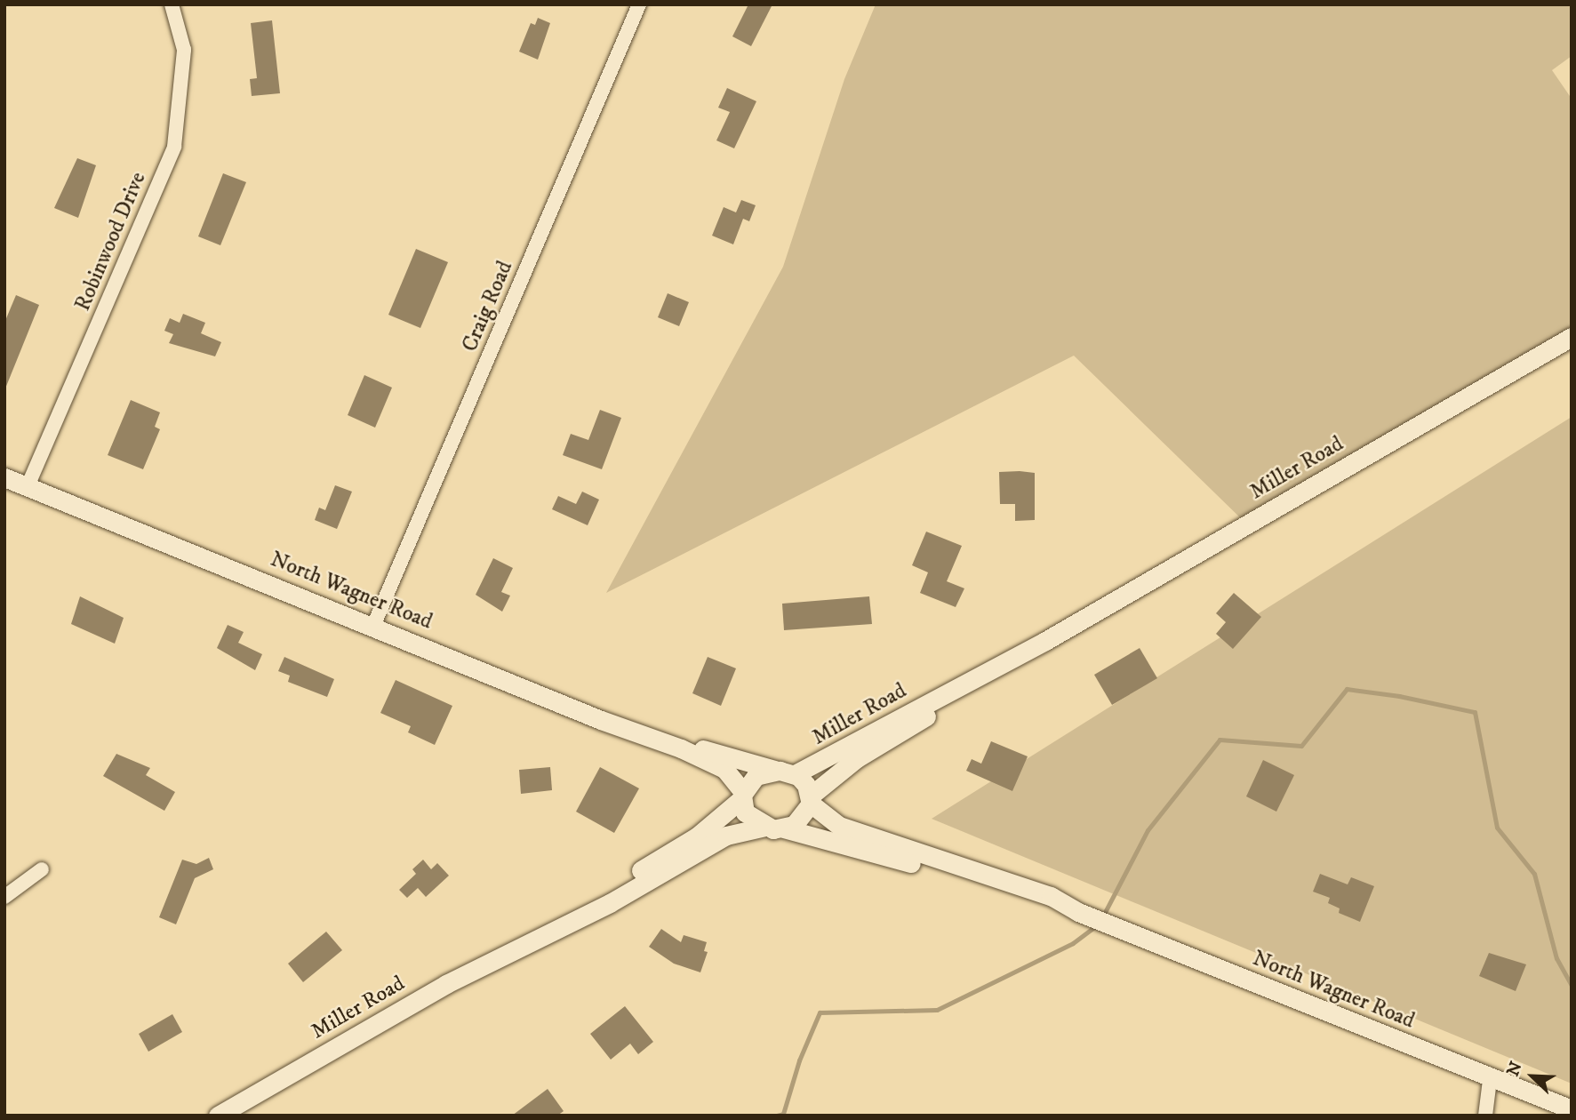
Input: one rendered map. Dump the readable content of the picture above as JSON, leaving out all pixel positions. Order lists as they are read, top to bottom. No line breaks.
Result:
{"streets":{"main road":["Miller Road","North Wagner Road"],"street":["Robinwood Drive","Craig Road"]},"crossings":[["Robinwood Drive","North Wagner Road"],["Craig Road","North Wagner Road"],["Miller Road","North Wagner Road"]],"north":"top left"}
